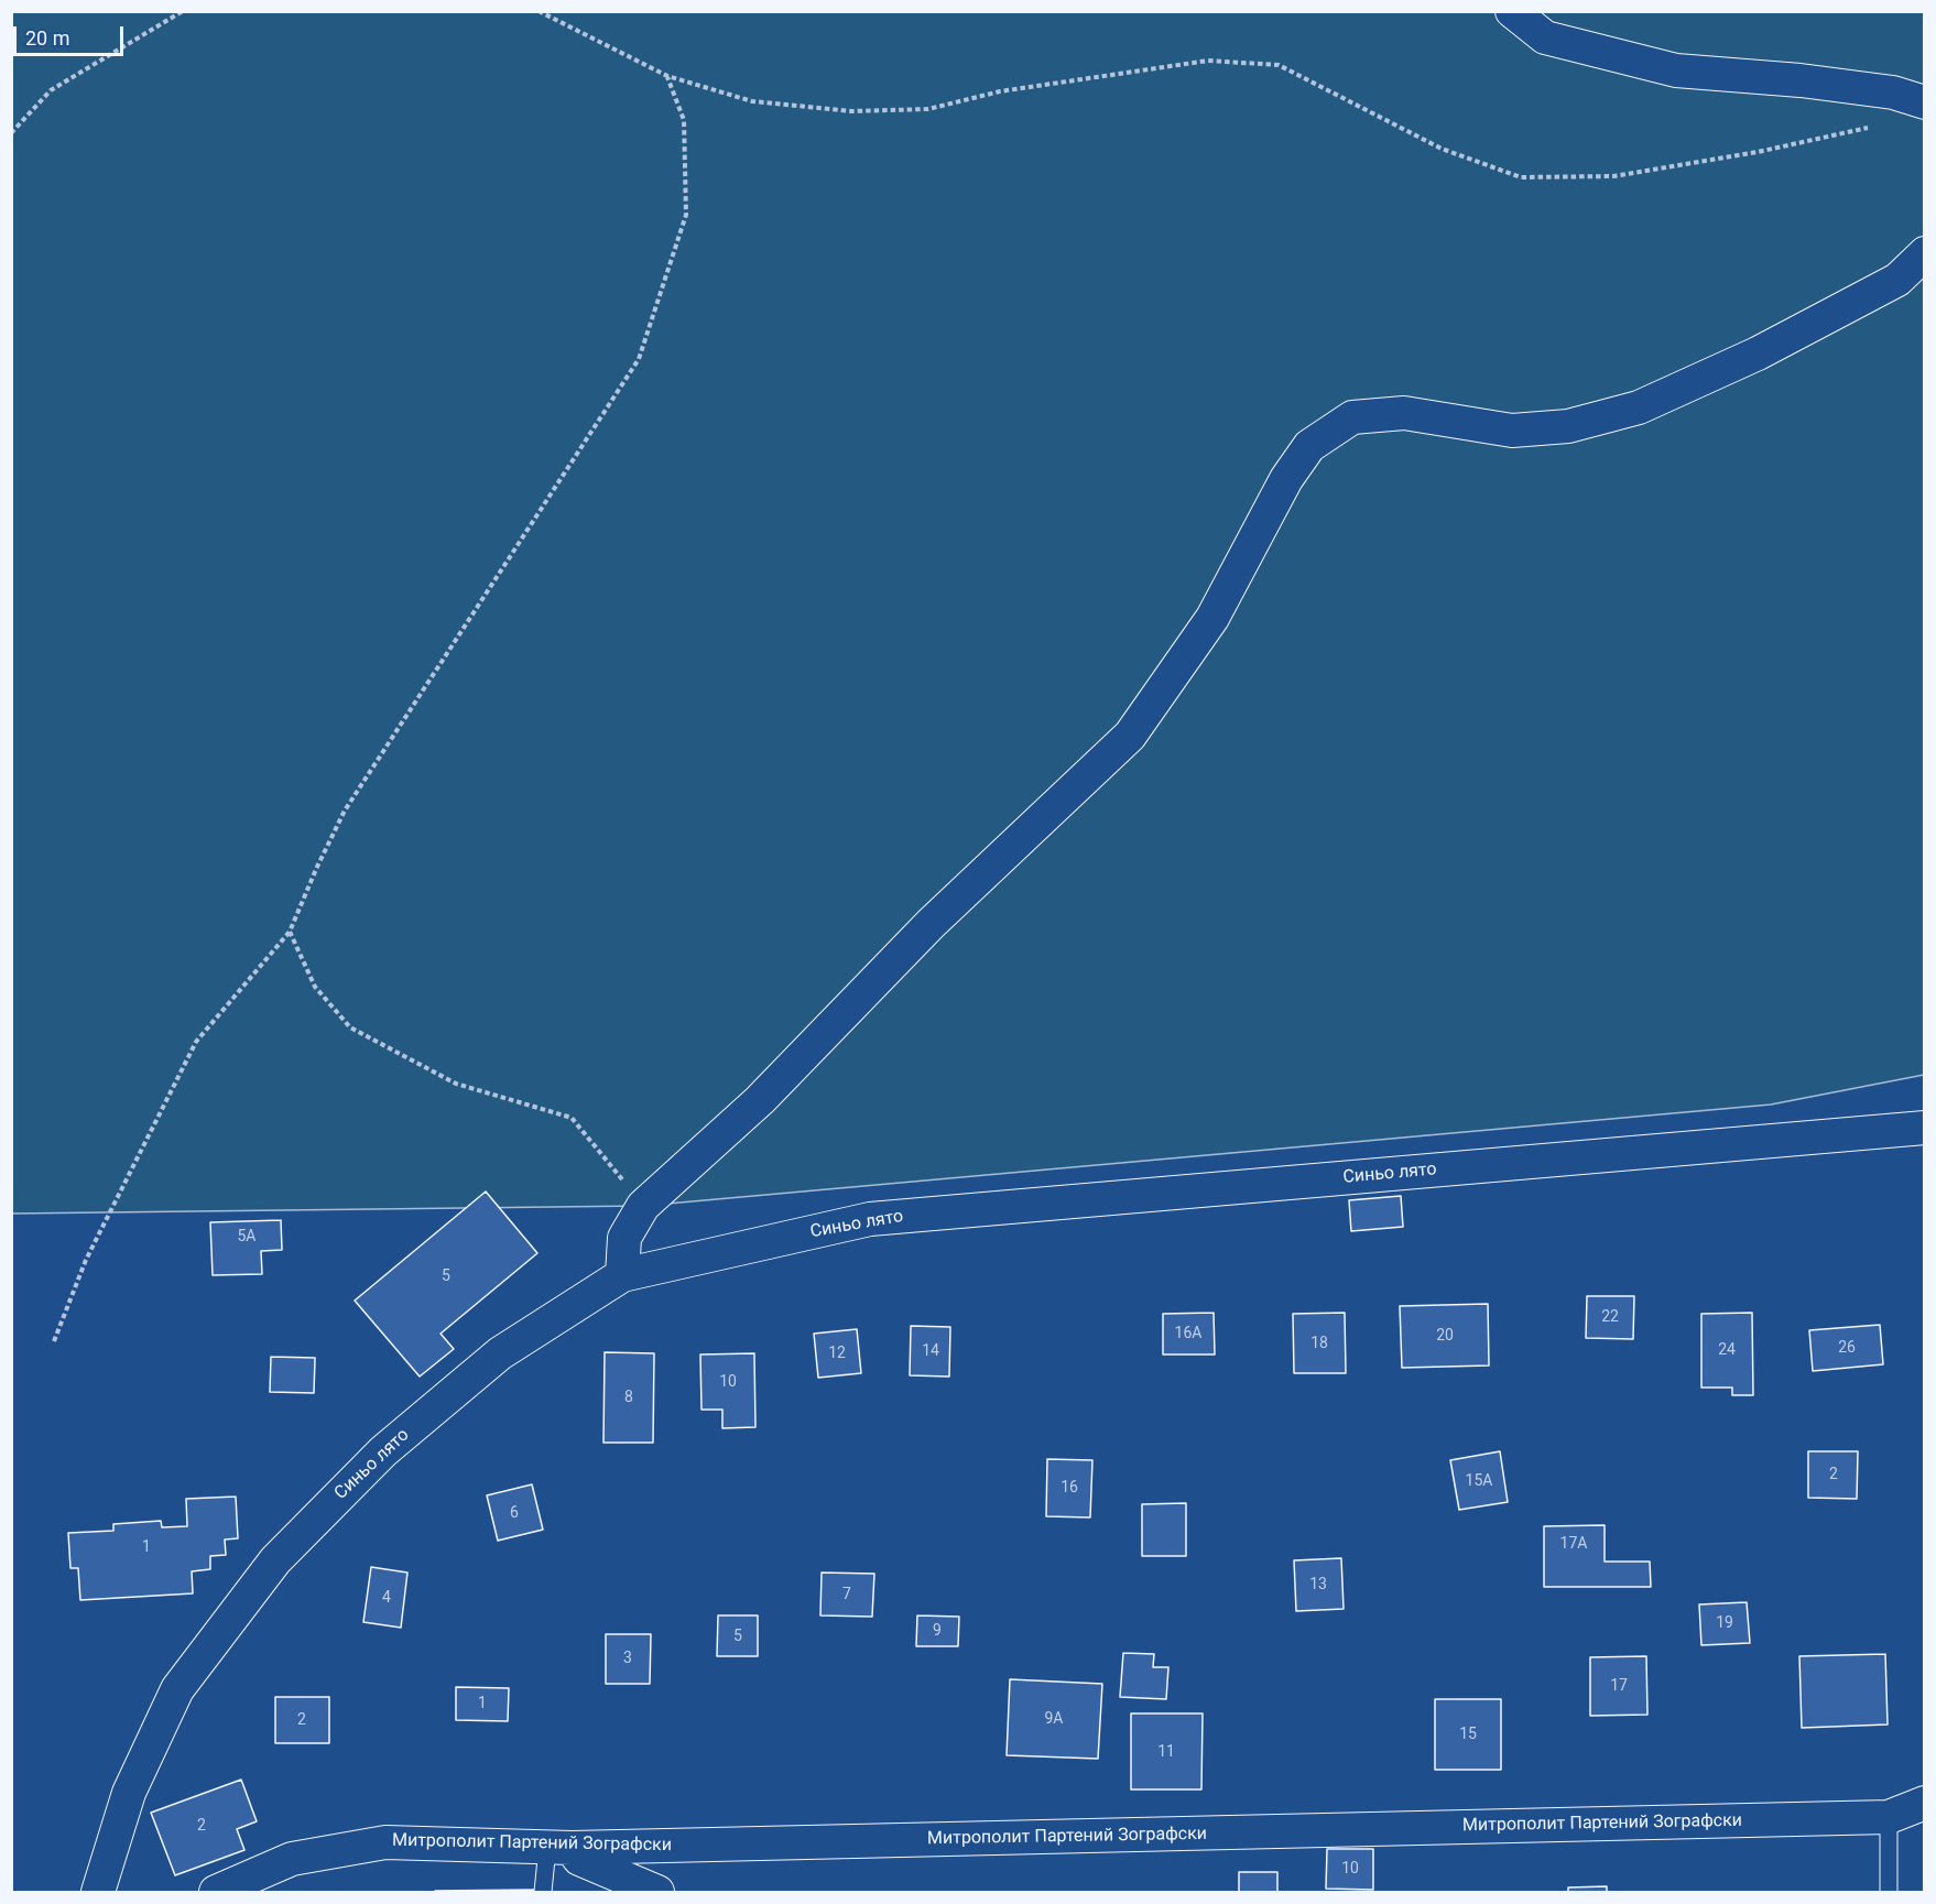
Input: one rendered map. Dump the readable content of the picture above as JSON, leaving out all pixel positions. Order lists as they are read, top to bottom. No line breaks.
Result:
{"streets":{"street":["Синьо лято","Митрополит Партений Зографски"]},"house_numbers":["5А","5","22","16А","20","18","26","24","14","12","10","8","2","15А","16","6","17А","1","13","7","4","19","9","5","3","17","1","9А","2","15","11","2","10"],"scale_bar":"20 m"}
